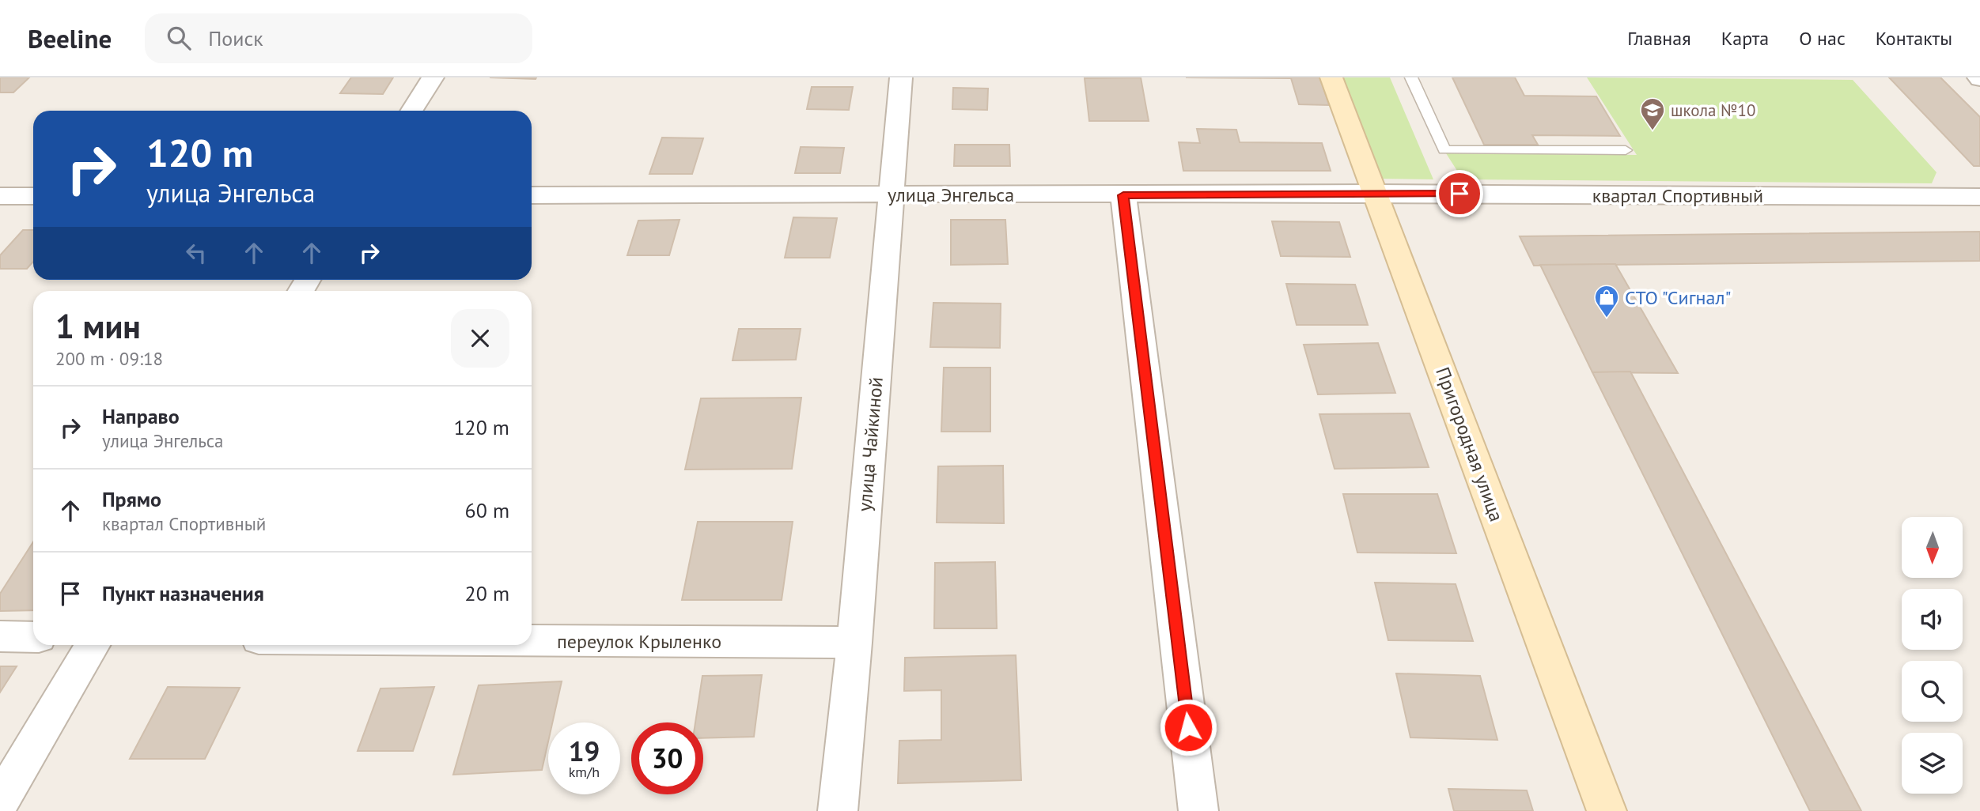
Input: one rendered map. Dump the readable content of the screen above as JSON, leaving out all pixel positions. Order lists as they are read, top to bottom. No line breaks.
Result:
{"streets":{"street":["улица Энгельса","квартал Спортивный","улица Чайкиной","Пригородная улица","переулок Крыленко"]},"crossings":[["улица Энгельса","квартал Спортивный"],["улица Энгельса","улица Чайкиной"],["улица Энгельса","Пригородная улица"],["квартал Спортивный","Пригородная улица"],["улица Чайкиной","переулок Крыленко"]],"places":{"school or university":["школа №10"],"shop":["СТО \"Сигнал\""]},"north":"bottom","page":{"header":"Beeline","search":"Поиск","nav":["Главная","Карта","О нас","Контакты"],"turn":["120 m","улица Энгельса"],"heading":["1 мин","200 m · 09:18"],"list":[{"name":"Направо","note":"улица Энгельса","value":"120 m"},{"name":"Прямо","note":"квартал Спортивный","value":"60 m"},{"name":"Пункт назначения","value":"20 m"}],"speed":"19 km/h","limit":"30"}}
